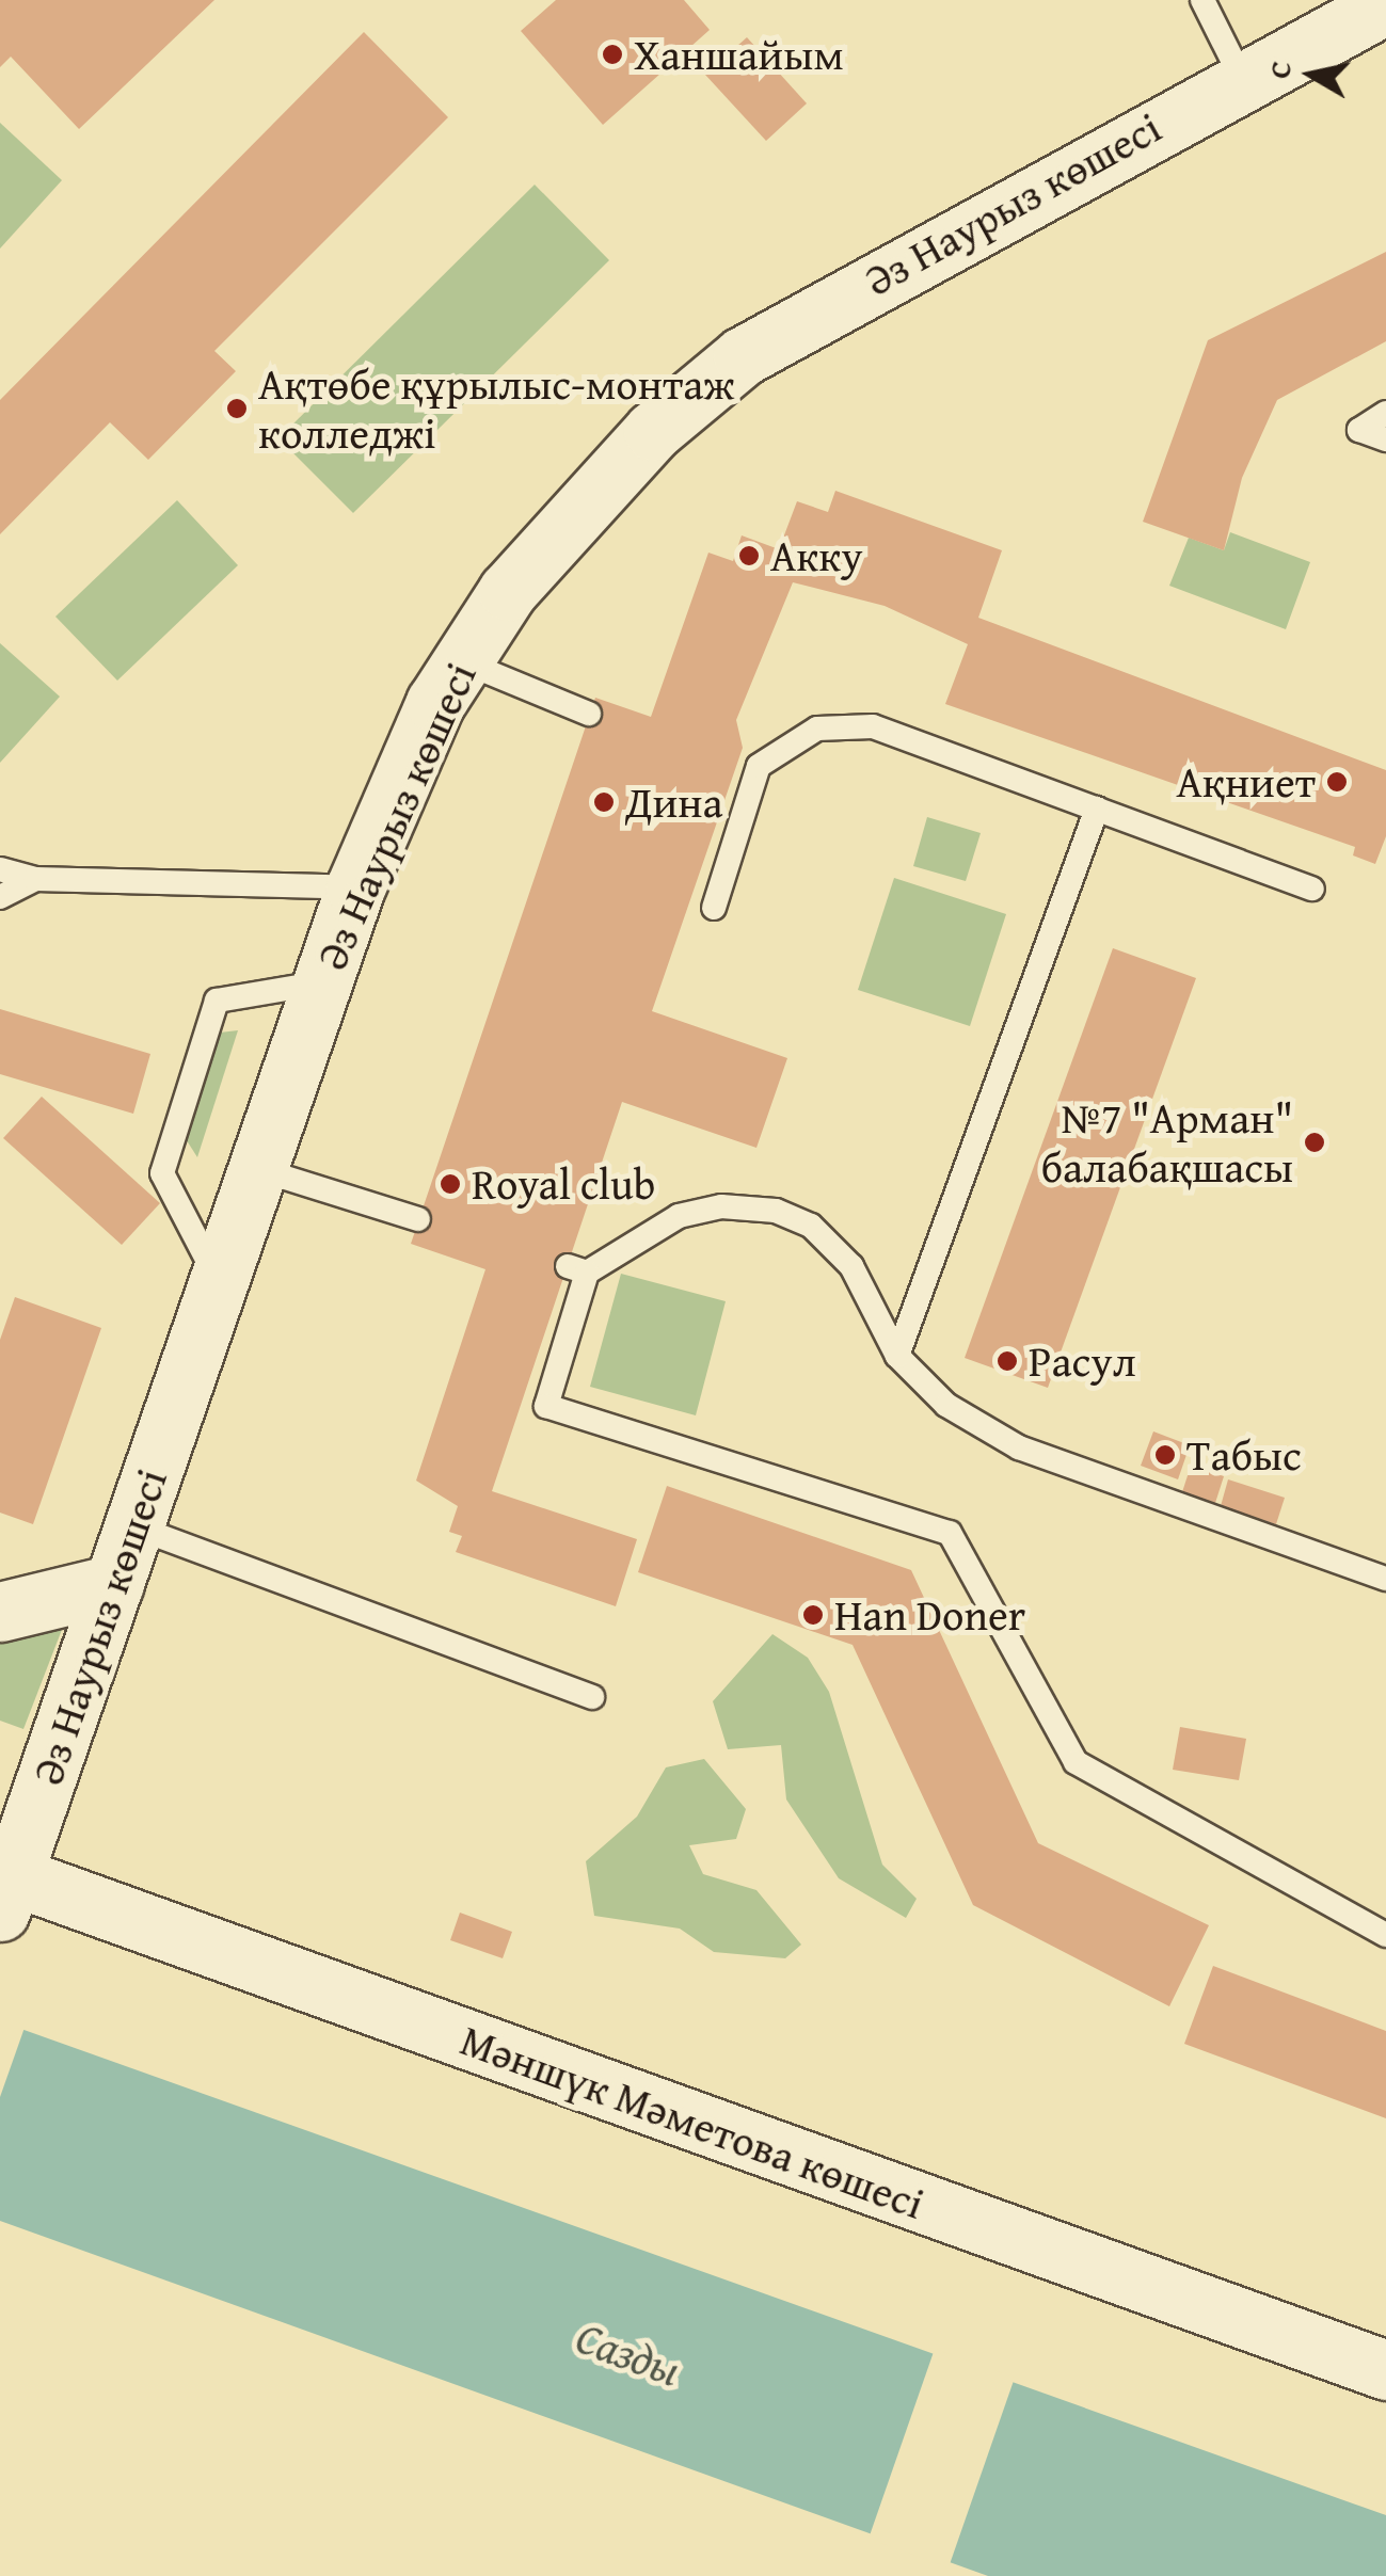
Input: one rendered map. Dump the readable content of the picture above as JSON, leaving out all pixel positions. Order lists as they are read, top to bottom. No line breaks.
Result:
{"streets":{"street":["Әз Наурыз көшесі","Мәншүк Мәметова көшесі"]},"crossings":[["Әз Наурыз көшесі","Мәншүк Мәметова көшесі"]],"water":["Сазды"],"places":["Ханшайым","Ақтөбе құрылыс-монтаж колледжі","Акку","Ақниет","Дина","№7 \"Арман\" балабақшасы","Royal club","Расул","Табыс","Han Doner"],"north":"left"}
